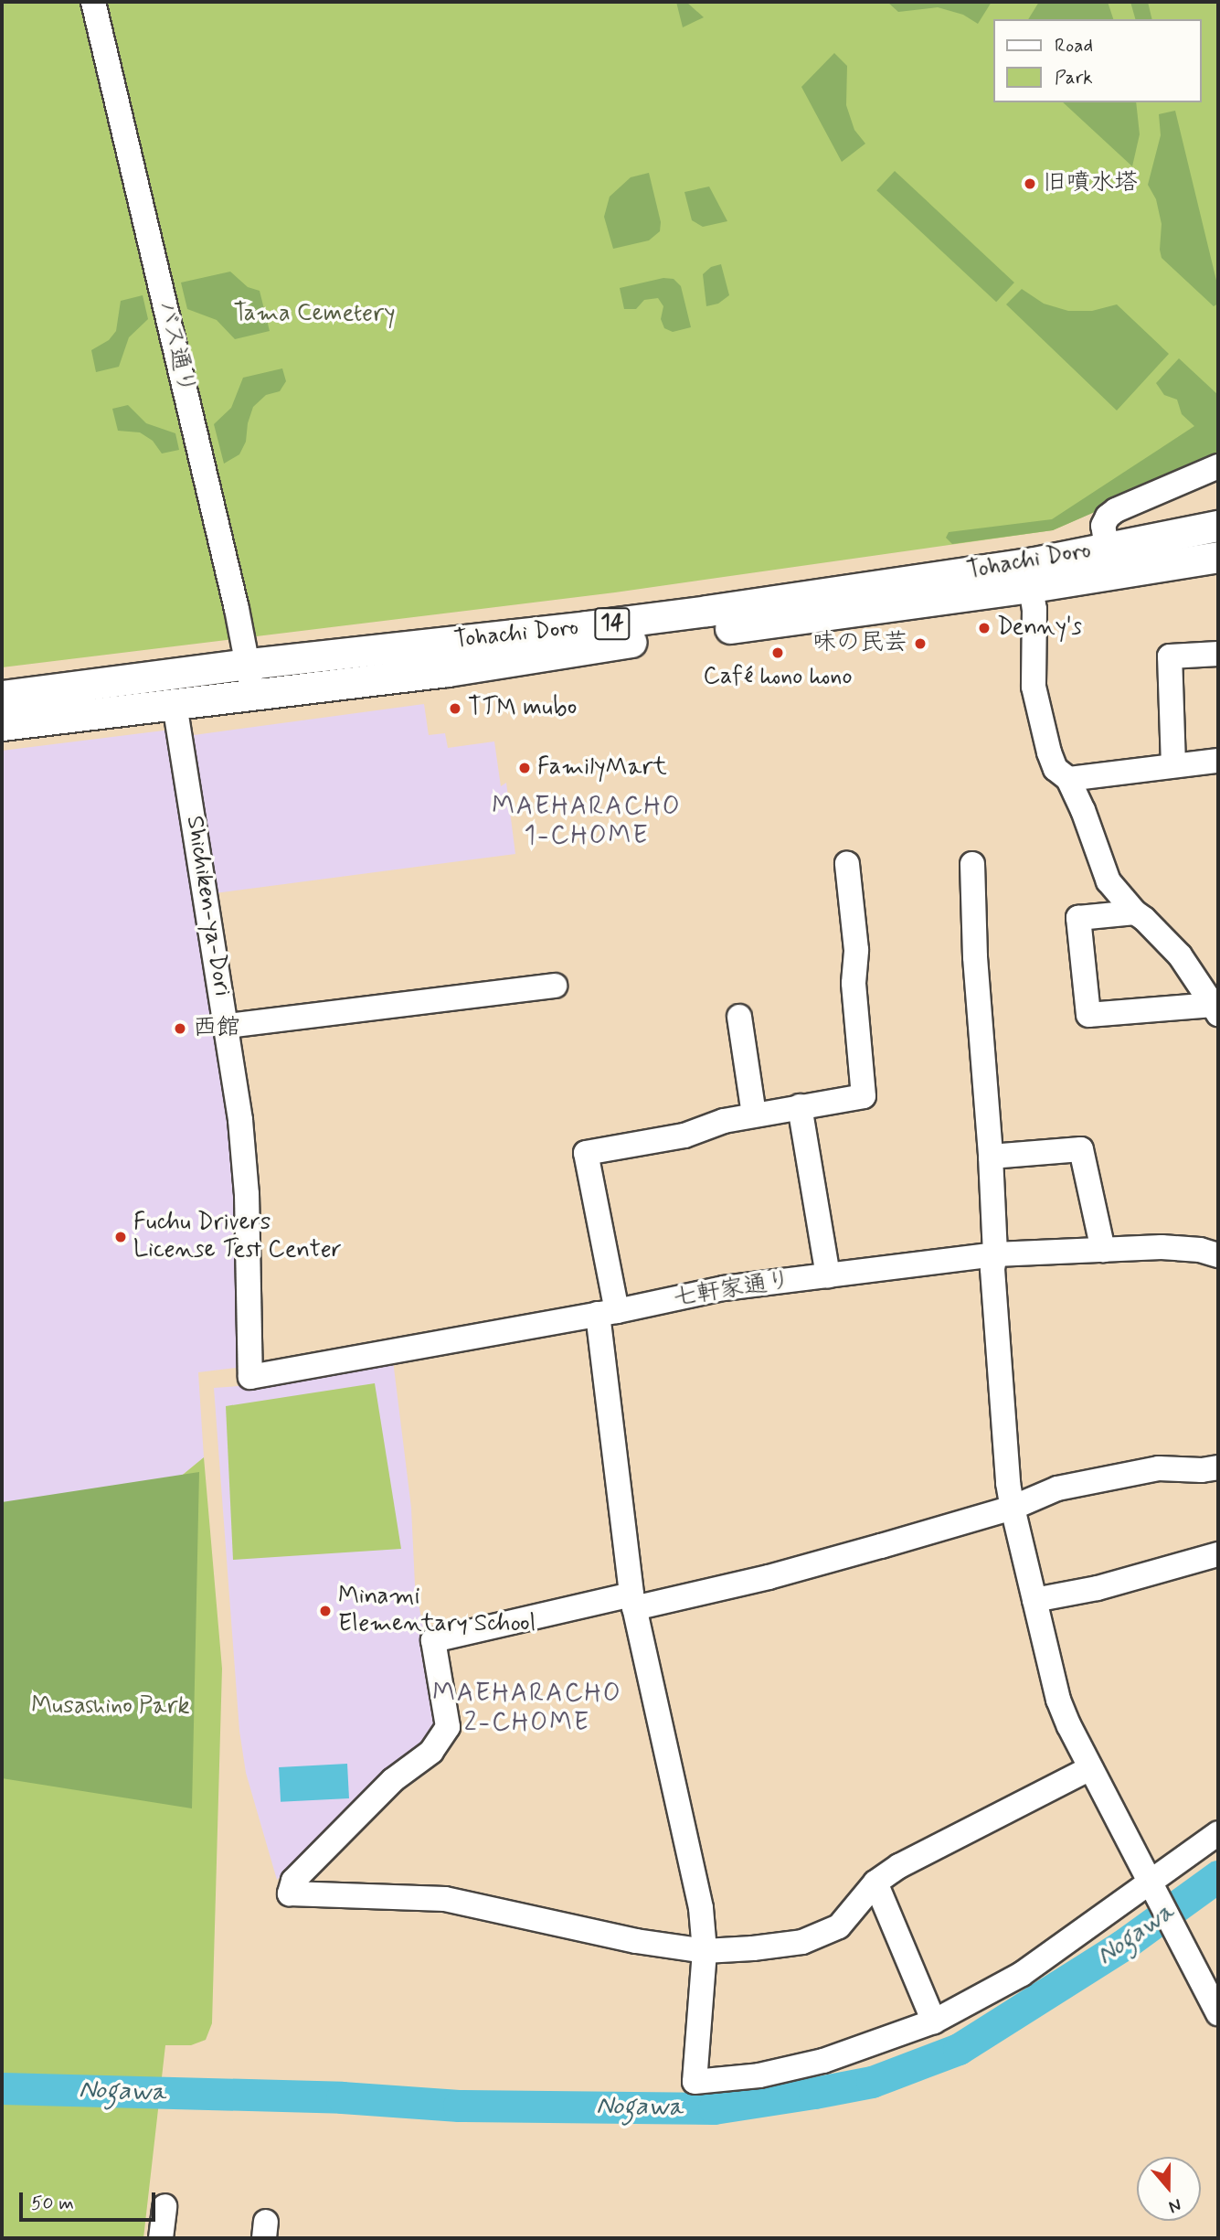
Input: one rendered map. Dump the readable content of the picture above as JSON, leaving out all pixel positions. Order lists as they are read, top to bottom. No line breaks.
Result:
{"streets":{"main road":["Tohachi Doro","14"],"street":["バス通り","Shichiken-ya-Dori","七軒家通り"]},"crossings":[["バス通り","Tohachi Doro"],["Tohachi Doro","Shichiken-ya-Dori"],["Shichiken-ya-Dori","七軒家通り"]],"districts":["MAEHARACHO 1-CHOME","MAEHARACHO 2-CHOME"],"water":["Nogawa"],"parks":["Tama Cemetery","Musashino Park"],"places":["旧噴水塔","Denny's","味の民芸","Café hono hono","TTM mubo","FamilyMart","西館","Fuchu Drivers License Test Center","Minami Elementary School"],"legend":["Road","Park"],"scale_bar":"50 m","north":"bottom"}
